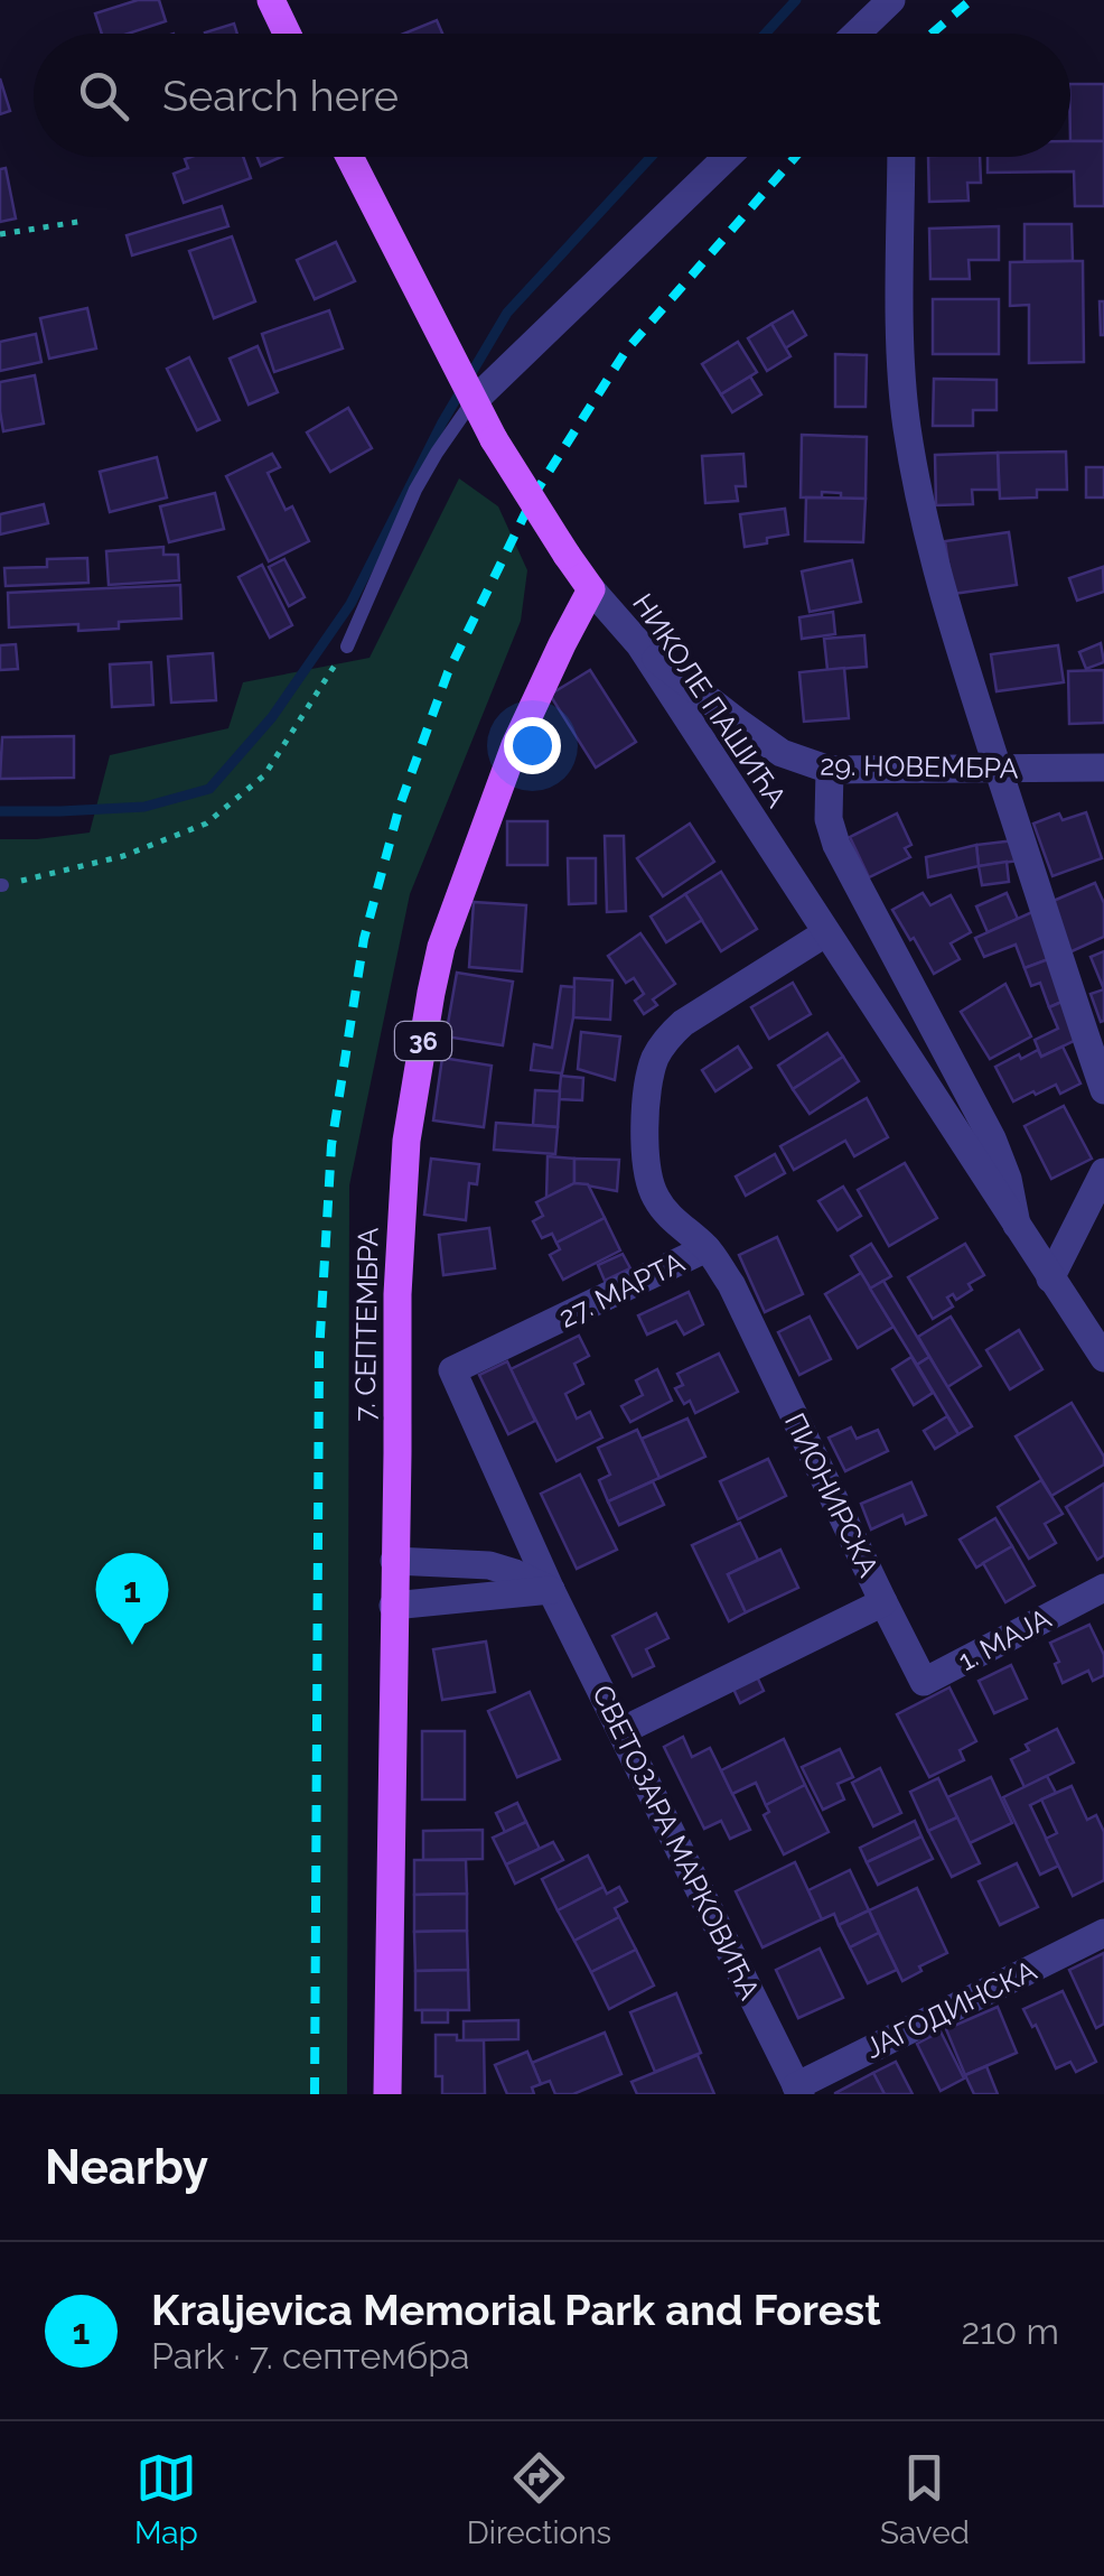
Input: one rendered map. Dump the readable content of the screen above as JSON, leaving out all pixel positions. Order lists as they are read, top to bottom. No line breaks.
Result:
{"streets":{"main road":["НИКОЛЕ ПАШИЋА","36","7. СЕПТЕМБРА"],"street":["29. НОВЕМБРА","27. МАРТА","ПИОНИРСКА","1. МАЈА","СВЕТОЗАРА МАРКОВИЋА","ЈАГОДИНСКА"]},"crossings":[["НИКОЛЕ ПАШИЋА","29. НОВЕМБРА"],["НИКОЛЕ ПАШИЋА","27. МАРТА"],["НИКОЛЕ ПАШИЋА","7. СЕПТЕМБРА"],["27. МАРТА","ПИОНИРСКА"],["27. МАРТА","СВЕТОЗАРА МАРКОВИЋА"],["ПИОНИРСКА","1. МАЈА"],["ПИОНИРСКА","СВЕТОЗАРА МАРКОВИЋА"],["СВЕТОЗАРА МАРКОВИЋА","ЈАГОДИНСКА"]],"page":{"search":"Search here","pins":"1","heading":"Nearby","list":[{"mark":"1","name":"Kraljevica Memorial Park and Forest","note":"Park · 7. септембра","value":"210 m"}],"nav":["Map","Directions","Saved"]}}
